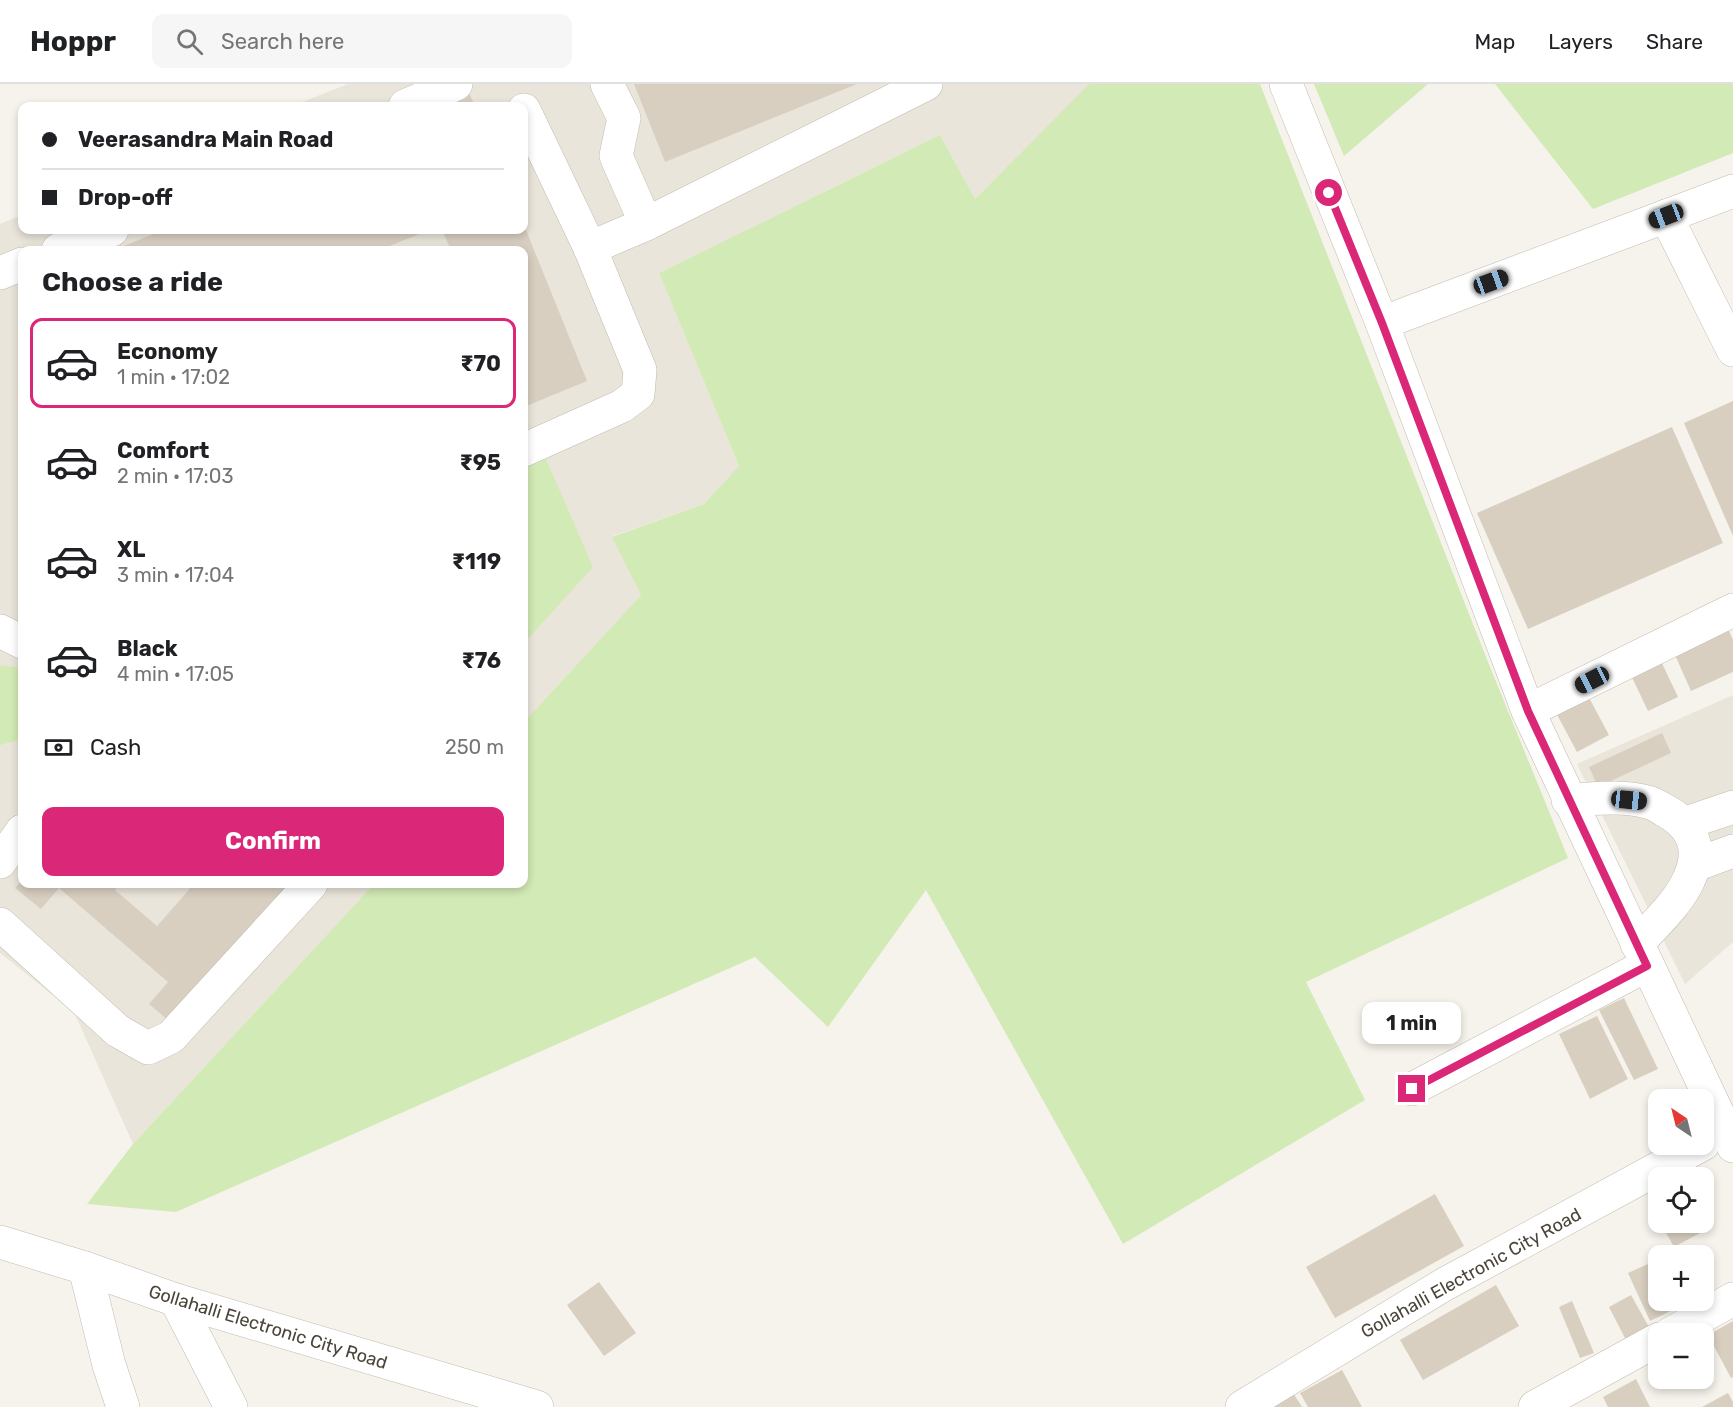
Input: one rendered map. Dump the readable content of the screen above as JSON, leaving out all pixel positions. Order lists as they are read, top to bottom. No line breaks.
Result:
{"streets":{"street":["Gollahalli Electronic City Road"]},"north":"top left","page":{"header":"Hoppr","search":"Search here","nav":["Map","Layers","Share"],"banner":["Veerasandra Main Road","Drop-off"],"heading":"Choose a ride","list":[{"name":"Economy","note":"1 min · 17:02","value":"₹70"},{"name":"Comfort","note":"2 min · 17:03","value":"₹95"},{"name":"XL","note":"3 min · 17:04","value":"₹119"},{"name":"Black","note":"4 min · 17:05","value":"₹76"}],"pay":["Cash","250 m"],"buttons":"Confirm","bubble":"1 min","map_buttons":["+","−"]}}
